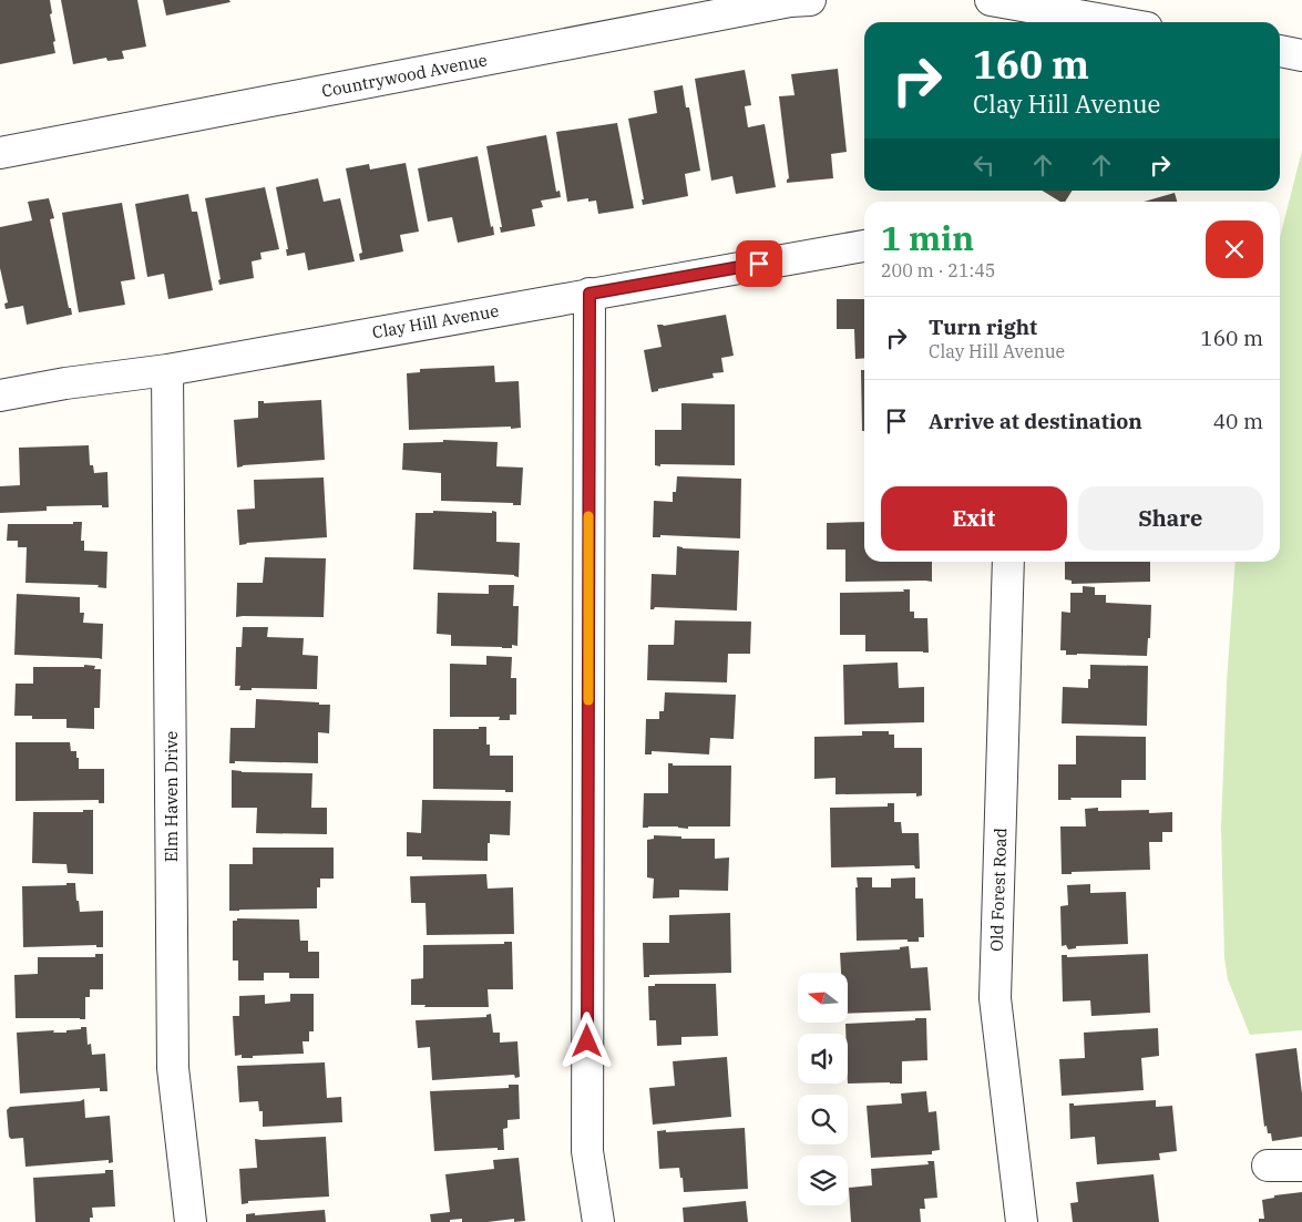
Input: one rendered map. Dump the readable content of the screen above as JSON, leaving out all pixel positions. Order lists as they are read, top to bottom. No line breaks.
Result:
{"streets":{"street":["Countrywood Avenue","Clay Hill Avenue","Elm Haven Drive","Old Forest Road"]},"crossings":[["Clay Hill Avenue","Elm Haven Drive"]],"north":"left","page":{"turn":["160 m","Clay Hill Avenue"],"heading":["1 min","200 m · 21:45"],"list":[{"name":"Turn right","note":"Clay Hill Avenue","value":"160 m"},{"name":"Arrive at destination","value":"40 m"}],"buttons":["Exit","Share"]}}
